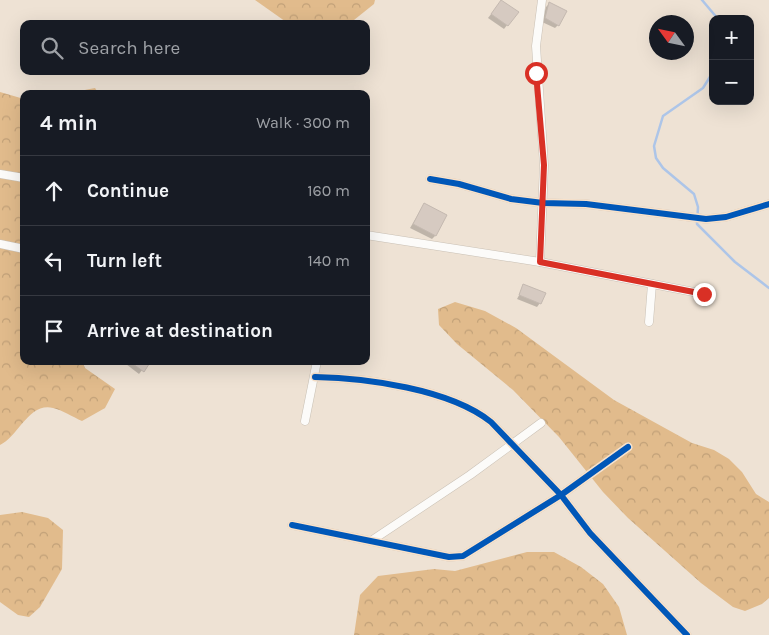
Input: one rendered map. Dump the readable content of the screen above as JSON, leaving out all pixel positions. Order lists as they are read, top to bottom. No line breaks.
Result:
{"north":"top left","page":{"map_buttons":["+","−"],"search":"Search here","heading":["4 min","Walk · 300 m"],"list":[["Continue","160 m"],["Turn left","140 m"],"Arrive at destination"]}}
